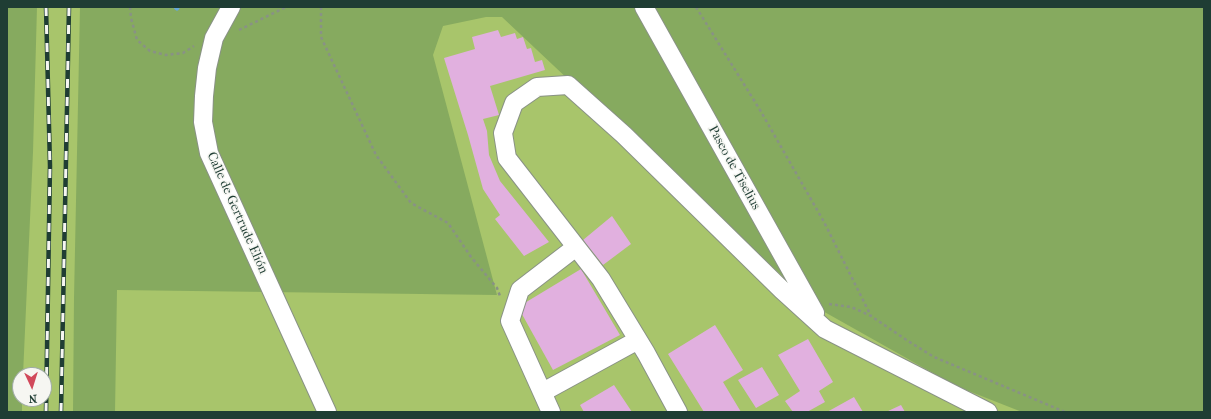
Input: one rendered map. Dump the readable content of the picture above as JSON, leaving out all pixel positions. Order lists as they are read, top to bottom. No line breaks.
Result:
{"streets":{"street":["Paseo de Tiselius","Calle de Gertrude Elión"]},"north":"bottom"}
